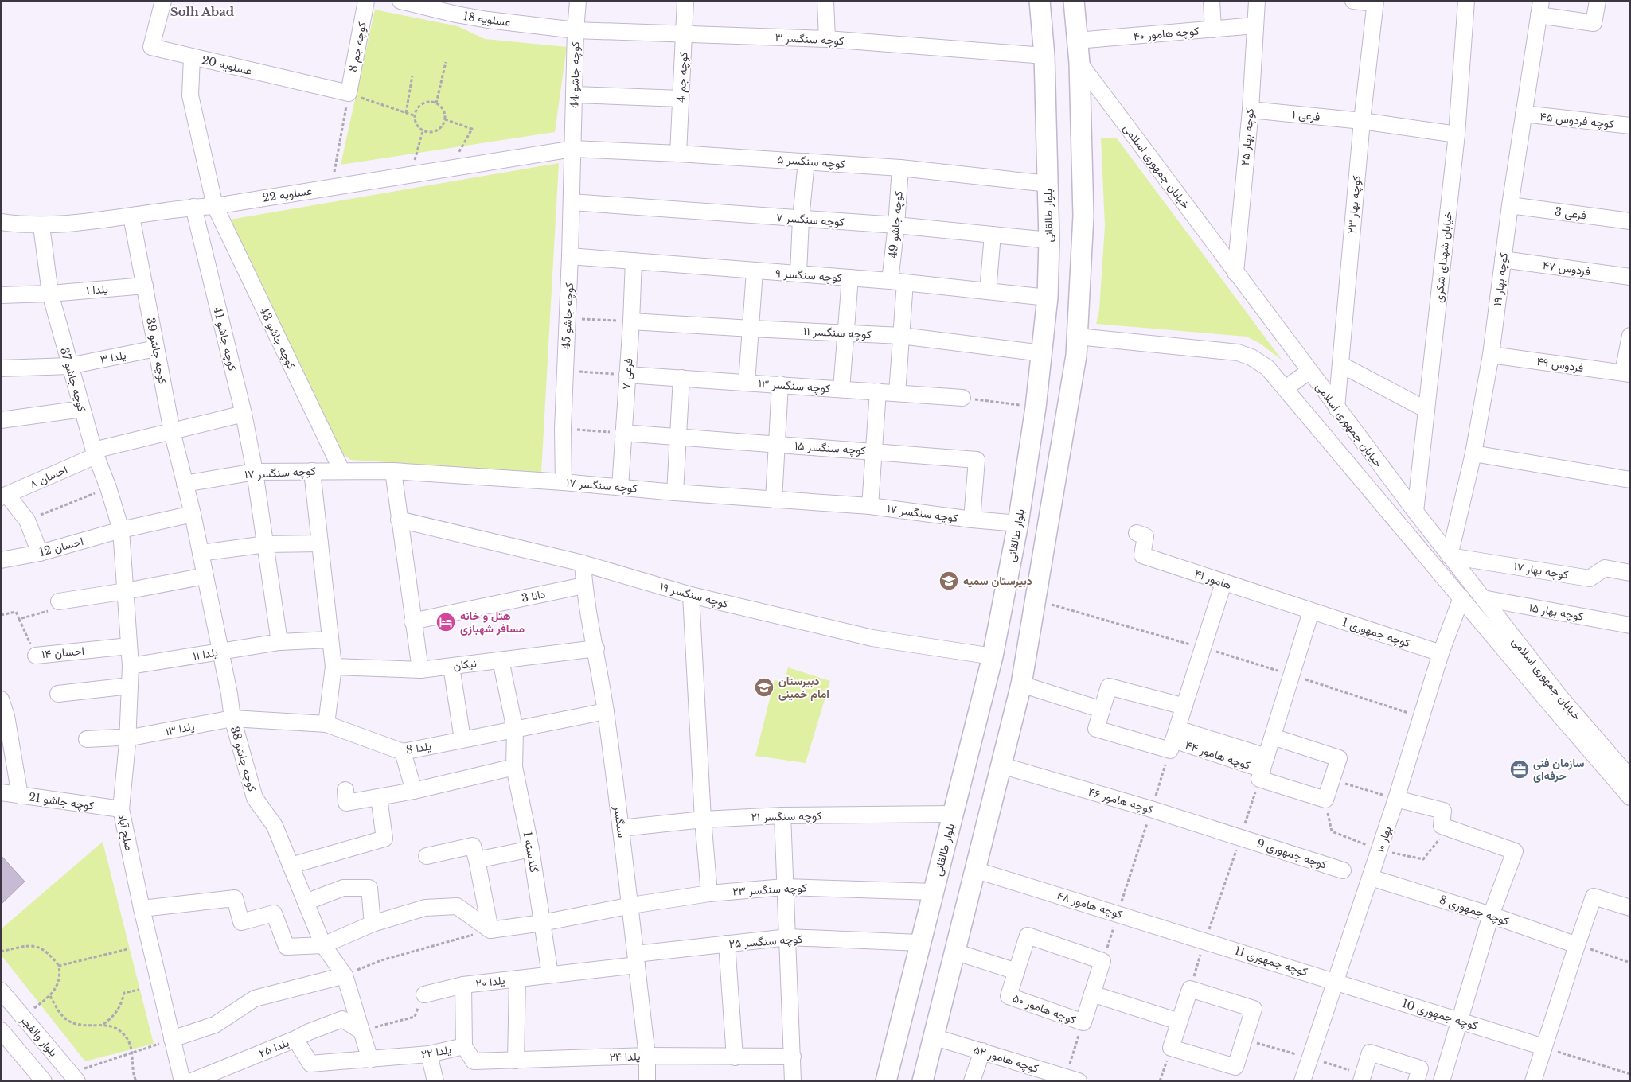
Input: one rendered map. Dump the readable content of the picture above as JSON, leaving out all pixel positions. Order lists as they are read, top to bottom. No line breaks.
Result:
{"streets":{"main road":["بلوار طالقانی"],"street":["عسلویه 18","کوچه هامور ۴۰","کوچه سنگسر ۳","کوچه جم 8","عسلویه 20","کوچه جاشو 44","کوچه جم 4","فرعی ۱","کوچه فردوس ۴۵","کوچه بهار ۲۵","کوچه سنگسر ۵","خیابان جمهوری اسلامی","عسلویه 22","کوچه بهار ۲۳","فرعی 3","کوچه سنگسر ۷","کوچه جاشو 49","خیابان شهدای شکری","فردوس ۴۷","کوچه سنگسر ۹","کوچه بهار ۱۹","یلدا ۱","کوچه جاشو 45","کوچه سنگسر ۱۱","کوچه جاشو 43","کوچه جاشو 41","کوچه جاشو 39","یلدا ۳","فردوس ۴۹","فرعی ۷","کوچه جاشو 37","کوچه سنگسر ۱۳","کوچه سنگسر ۱۵","کوچه سنگسر ۱۷","احسان ۸","احسان 12","کوچه بهار ۱۷","هامور ۴۱","کوچه سنگسر ۱۹","دانا 3","کوچه بهار ۱۵","کوچه جمهوری 1","احسان ۱۴","یلدا ۱۱","نیکان","یلدا ۱۳","یلدا 8","کوچه هامور ۴۴","کوچه جاشو 38","کوچه هامور ۴۶","کوچه جاشو 21","کوچه سنگسر ۲۱","سنگسر","صلح آباد","بهار ۱۰","گلدسته 1","کوچه جمهوری 9","کوچه سنگسر ۲۳","کوچه هامور ۴۸","کوچه جمهوری 8","کوچه سنگسر ۲۵","کوچه جمهوری 11","یلدا ۲۰","کوچه هامور ۵۰","کوچه جمهوری 10","بلوار والفجر","یلدا ۲۵","یلدا ۲۲","یلدا ۲۴","کوچه هامور ۵۲"]},"crossings":[["عسلویه 18","کوچه سنگسر ۳"],["عسلویه 18","کوچه جاشو 44"],["کوچه هامور ۴۰","کوچه بهار ۲۵"],["کوچه سنگسر ۳","کوچه جاشو 44"],["کوچه سنگسر ۳","کوچه جم 4"],["کوچه سنگسر ۳","بلوار طالقانی"],["کوچه جم 8","عسلویه 20"],["عسلویه 20","کوچه جاشو 43"],["کوچه جاشو 44","کوچه سنگسر ۵"],["کوچه جاشو 44","عسلویه 22"],["کوچه جاشو 44","کوچه جاشو 45"],["کوچه جم 4","کوچه سنگسر ۵"],["فرعی ۱","کوچه بهار ۲۵"],["فرعی ۱","کوچه بهار ۲۳"],["فرعی ۱","خیابان شهدای شکری"],["کوچه فردوس ۴۵","کوچه بهار ۱۹"],["کوچه بهار ۲۵","خیابان جمهوری اسلامی"],["کوچه سنگسر ۵","عسلویه 22"],["کوچه سنگسر ۵","بلوار طالقانی"],["کوچه سنگسر ۵","کوچه جاشو 49"],["کوچه سنگسر ۵","کوچه جاشو 45"],["خیابان جمهوری اسلامی","کوچه بهار ۲۳"],["خیابان جمهوری اسلامی","خیابان شهدای شکری"],["خیابان جمهوری اسلامی","کوچه بهار ۱۹"],["خیابان جمهوری اسلامی","کوچه بهار ۱۷"],["خیابان جمهوری اسلامی","کوچه بهار ۱۵"],["خیابان جمهوری اسلامی","بهار ۱۰"],["عسلویه 22","کوچه جاشو 45"],["عسلویه 22","کوچه جاشو 43"],["عسلویه 22","کوچه جاشو 41"],["عسلویه 22","کوچه جاشو 39"],["عسلویه 22","کوچه جاشو 37"],["فرعی 3","کوچه بهار ۱۹"],["بلوار طالقانی","کوچه سنگسر ۷"],["بلوار طالقانی","کوچه سنگسر ۹"],["بلوار طالقانی","کوچه سنگسر ۱۱"],["بلوار طالقانی","کوچه سنگسر ۱۷"],["بلوار طالقانی","کوچه سنگسر ۱۹"],["بلوار طالقانی","کوچه سنگسر ۲۱"],["بلوار طالقانی","کوچه سنگسر ۲۳"],["بلوار طالقانی","کوچه سنگسر ۲۵"],["کوچه سنگسر ۷","کوچه جاشو 49"],["کوچه سنگسر ۷","کوچه جاشو 45"],["کوچه جاشو 49","کوچه سنگسر ۹"],["کوچه جاشو 49","کوچه سنگسر ۱۱"],["کوچه جاشو 49","کوچه سنگسر ۱۳"],["فردوس ۴۷","کوچه بهار ۱۹"],["کوچه سنگسر ۹","کوچه جاشو 45"],["کوچه سنگسر ۹","فرعی ۷"],["کوچه بهار ۱۹","فردوس ۴۹"],["کوچه بهار ۱۹","کوچه بهار ۱۷"],["یلدا ۱","کوچه جاشو 39"],["یلدا ۱","کوچه جاشو 37"],["کوچه جاشو 45","کوچه سنگسر ۱۷"],["کوچه سنگسر ۱۱","فرعی ۷"],["کوچه جاشو 43","کوچه سنگسر ۱۷"],["کوچه جاشو 41","کوچه سنگسر ۱۷"],["کوچه جاشو 41","احسان ۸"],["کوچه جاشو 41","یلدا ۱۱"],["کوچه جاشو 39","یلدا ۳"],["کوچه جاشو 39","کوچه سنگسر ۱۷"],["کوچه جاشو 39","احسان ۸"],["کوچه جاشو 39","کوچه جاشو 38"],["یلدا ۳","کوچه جاشو 37"],["فرعی ۷","کوچه سنگسر ۱۳"],["فرعی ۷","کوچه سنگسر ۱۵"],["فرعی ۷","کوچه سنگسر ۱۷"],["کوچه جاشو 37","احسان ۸"],["کوچه جاشو 37","احسان 12"],["کوچه جاشو 37","صلح آباد"],["کوچه سنگسر ۱۵","کوچه سنگسر ۱۷"],["کوچه سنگسر ۱۷","کوچه جاشو 38"],["احسان 12","کوچه جاشو 38"],["احسان 12","صلح آباد"],["هامور ۴۱","کوچه جمهوری 1"],["کوچه سنگسر ۱۹","سنگسر"],["دانا 3","سنگسر"],["کوچه جمهوری 1","بهار ۱۰"],["احسان ۱۴","صلح آباد"],["یلدا ۱۱","کوچه جاشو 38"],["یلدا ۱۱","صلح آباد"],["نیکان","سنگسر"],["نیکان","گلدسته 1"],["یلدا ۱۳","یلدا 8"],["یلدا ۱۳","کوچه جاشو 38"],["یلدا ۱۳","صلح آباد"],["یلدا 8","کوچه جاشو 38"],["یلدا 8","سنگسر"],["یلدا 8","گلدسته 1"],["کوچه جاشو 38","یلدا ۲۵"],["کوچه جاشو 38","یلدا ۲۲"],["کوچه هامور ۴۶","کوچه جمهوری 9"],["کوچه جاشو 21","صلح آباد"],["کوچه سنگسر ۲۱","سنگسر"],["سنگسر","کوچه سنگسر ۲۳"],["سنگسر","کوچه سنگسر ۲۵"],["سنگسر","یلدا ۲۰"],["سنگسر","یلدا ۲۴"],["بهار ۱۰","کوچه جمهوری 8"],["بهار ۱۰","کوچه جمهوری 11"],["بهار ۱۰","کوچه جمهوری 10"],["گلدسته 1","کوچه سنگسر ۲۳"],["گلدسته 1","یلدا ۲۰"],["کوچه هامور ۴۸","کوچه جمهوری 11"],["کوچه سنگسر ۲۵","یلدا ۲۰"],["کوچه جمهوری 11","کوچه جمهوری 10"],["یلدا ۲۰","یلدا ۲۲"],["یلدا ۲۵","یلدا ۲۲"],["یلدا ۲۲","یلدا ۲۴"]],"districts":["Solh Abad"],"places":{"school or university":["دبیرستان سمیه","دبیرستان امام خمینی"],"hotel":["هتل و خانه مسافر شهبازی"],"office":["سازمان فنی حرفه‌ای"]}}
